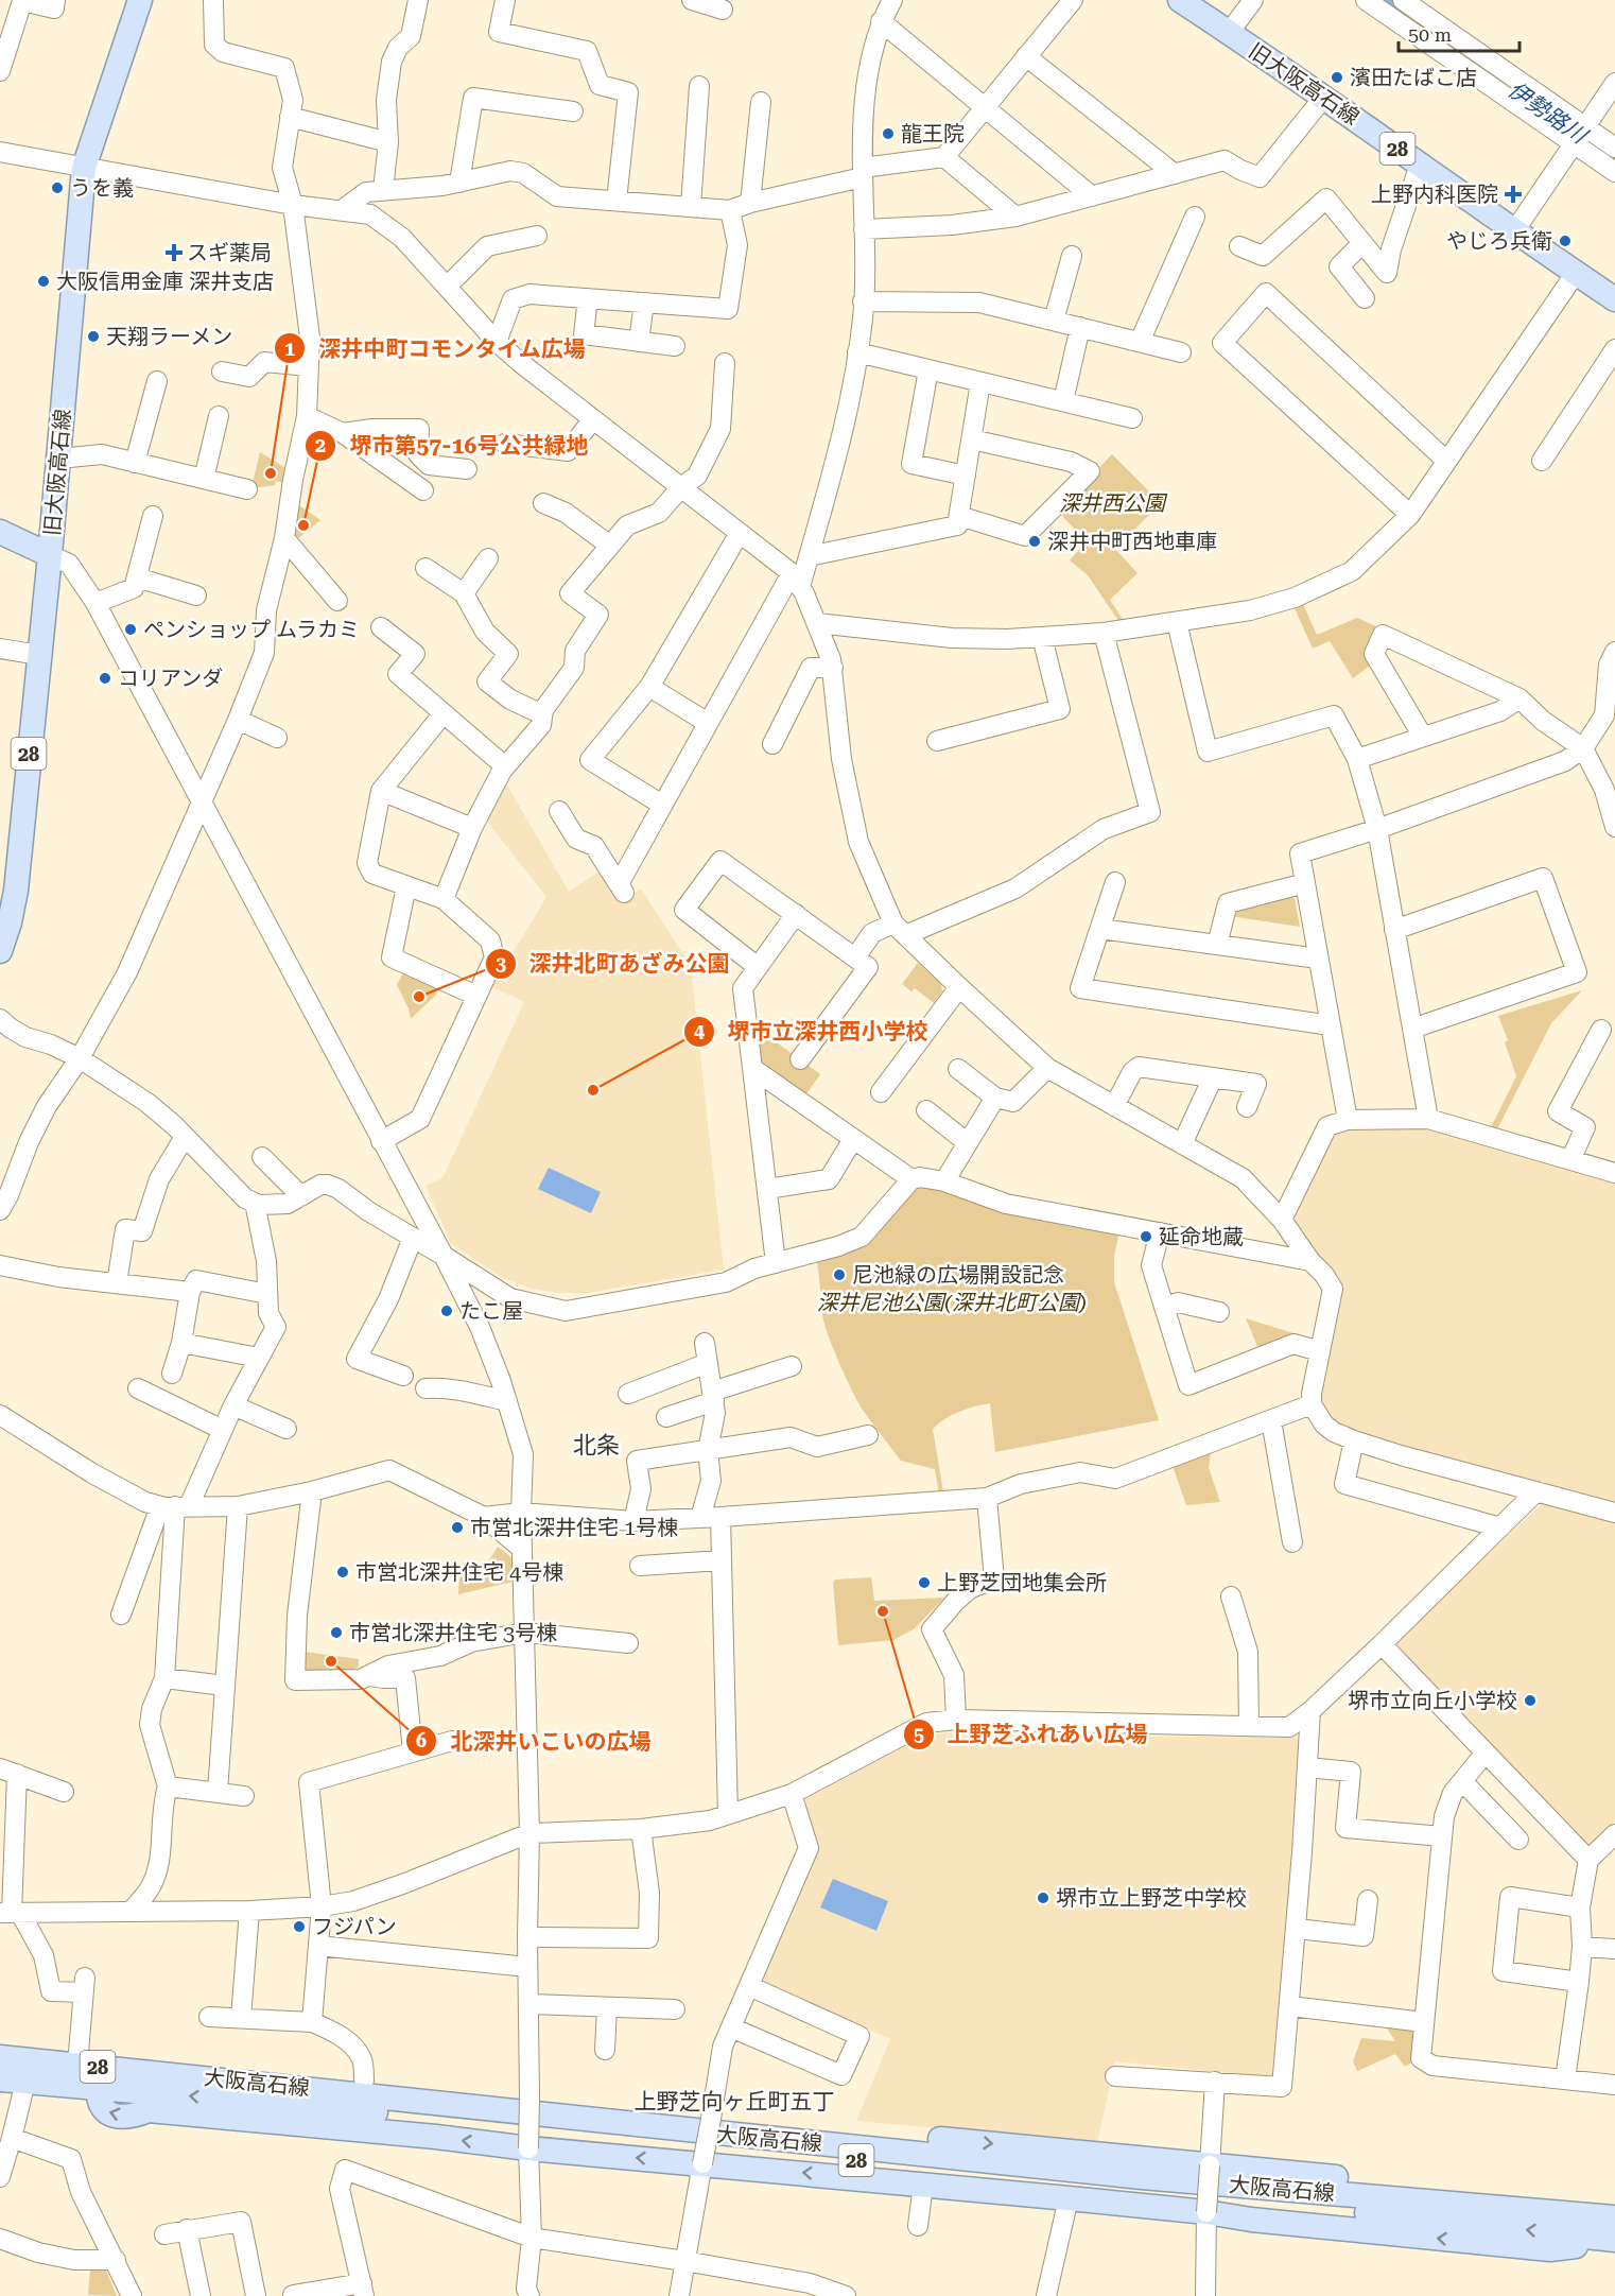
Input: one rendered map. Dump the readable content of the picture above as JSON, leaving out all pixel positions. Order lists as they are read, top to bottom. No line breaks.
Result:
{"streets":{"main road":["旧大阪高石線","28","大阪高石線"]},"districts":["北条","上野芝向ヶ丘町五丁"],"water":["伊勢路川"],"parks":["深井西公園","深井尼池公園(深井北町公園)"],"places":{"other":["濱田たばこ店","龍王院","うを義","やじろ兵衛","大阪信用金庫 深井支店","天翔ラーメン","深井中町コモンタイム広場","堺市第57-16号公共緑地","深井中町西地車庫","ペンショップ ムラカミ","コリアンダ","深井北町あざみ公園","堺市立深井西小学校","延命地蔵","尼池緑の広場開設記念","たこ屋","市営北深井住宅 1号棟","市営北深井住宅 4号棟","上野芝団地集会所","上野芝ふれあい広場","市営北深井住宅 3号棟","北深井いこいの広場","堺市立向丘小学校","堺市立上野芝中学校","フジパン"],"health":["上野内科医院","スギ薬局"]},"scale_bar":"50 m"}
